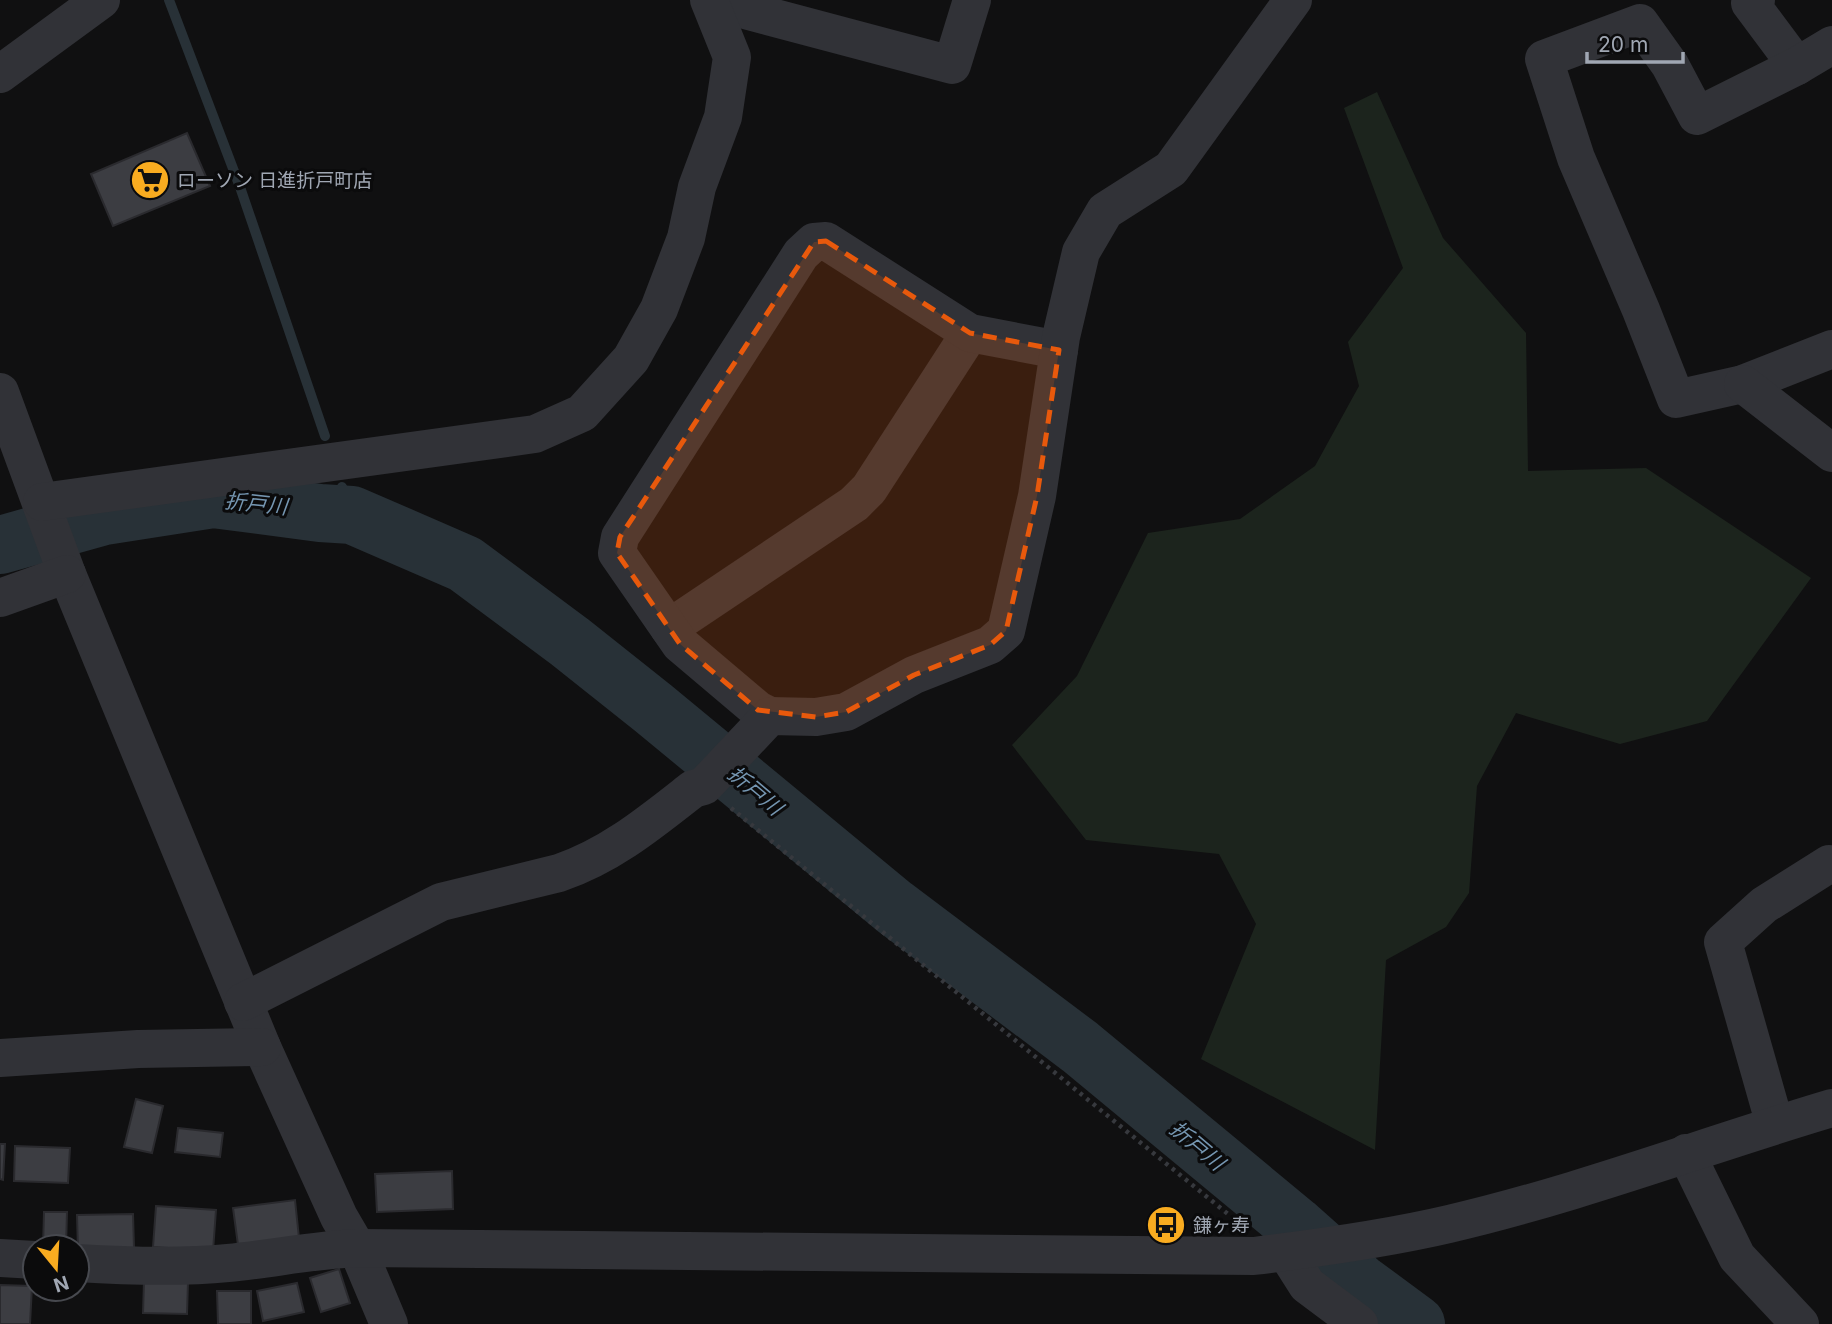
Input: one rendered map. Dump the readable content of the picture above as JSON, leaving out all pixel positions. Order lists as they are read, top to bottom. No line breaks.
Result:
{"water":["折戸川"],"places":{"supermarket":["ローソン 日進折戸町店"],"bus stop":["鎌ヶ寿"]},"scale_bar":"20 m","north":"bottom"}
